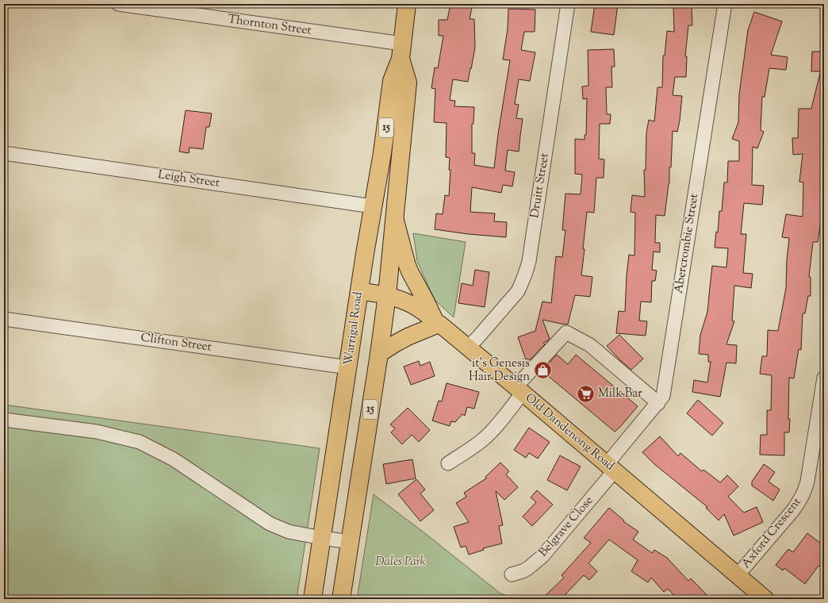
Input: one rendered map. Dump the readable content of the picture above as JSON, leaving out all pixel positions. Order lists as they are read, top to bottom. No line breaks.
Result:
{"streets":{"highway":["15","Warrigal Road"],"main road":["Old Dandenong Road"],"street":["Thornton Street","Leigh Street","Druitt Street","Abercrombie Street","Clifton Street","Belgrave Close","Axford Crescent"]},"crossings":[["Thornton Street","Warrigal Road"],["Leigh Street","Warrigal Road"],["Druitt Street","Old Dandenong Road"],["Abercrombie Street","Old Dandenong Road"],["Abercrombie Street","Belgrave Close"],["Warrigal Road","Clifton Street"],["Warrigal Road","Old Dandenong Road"],["Old Dandenong Road","Belgrave Close"],["Old Dandenong Road","Axford Crescent"]],"parks":["Dales Park"],"places":{"shop":["it's Genesis Hair Design"],"supermarket":["Milk Bar"]}}
